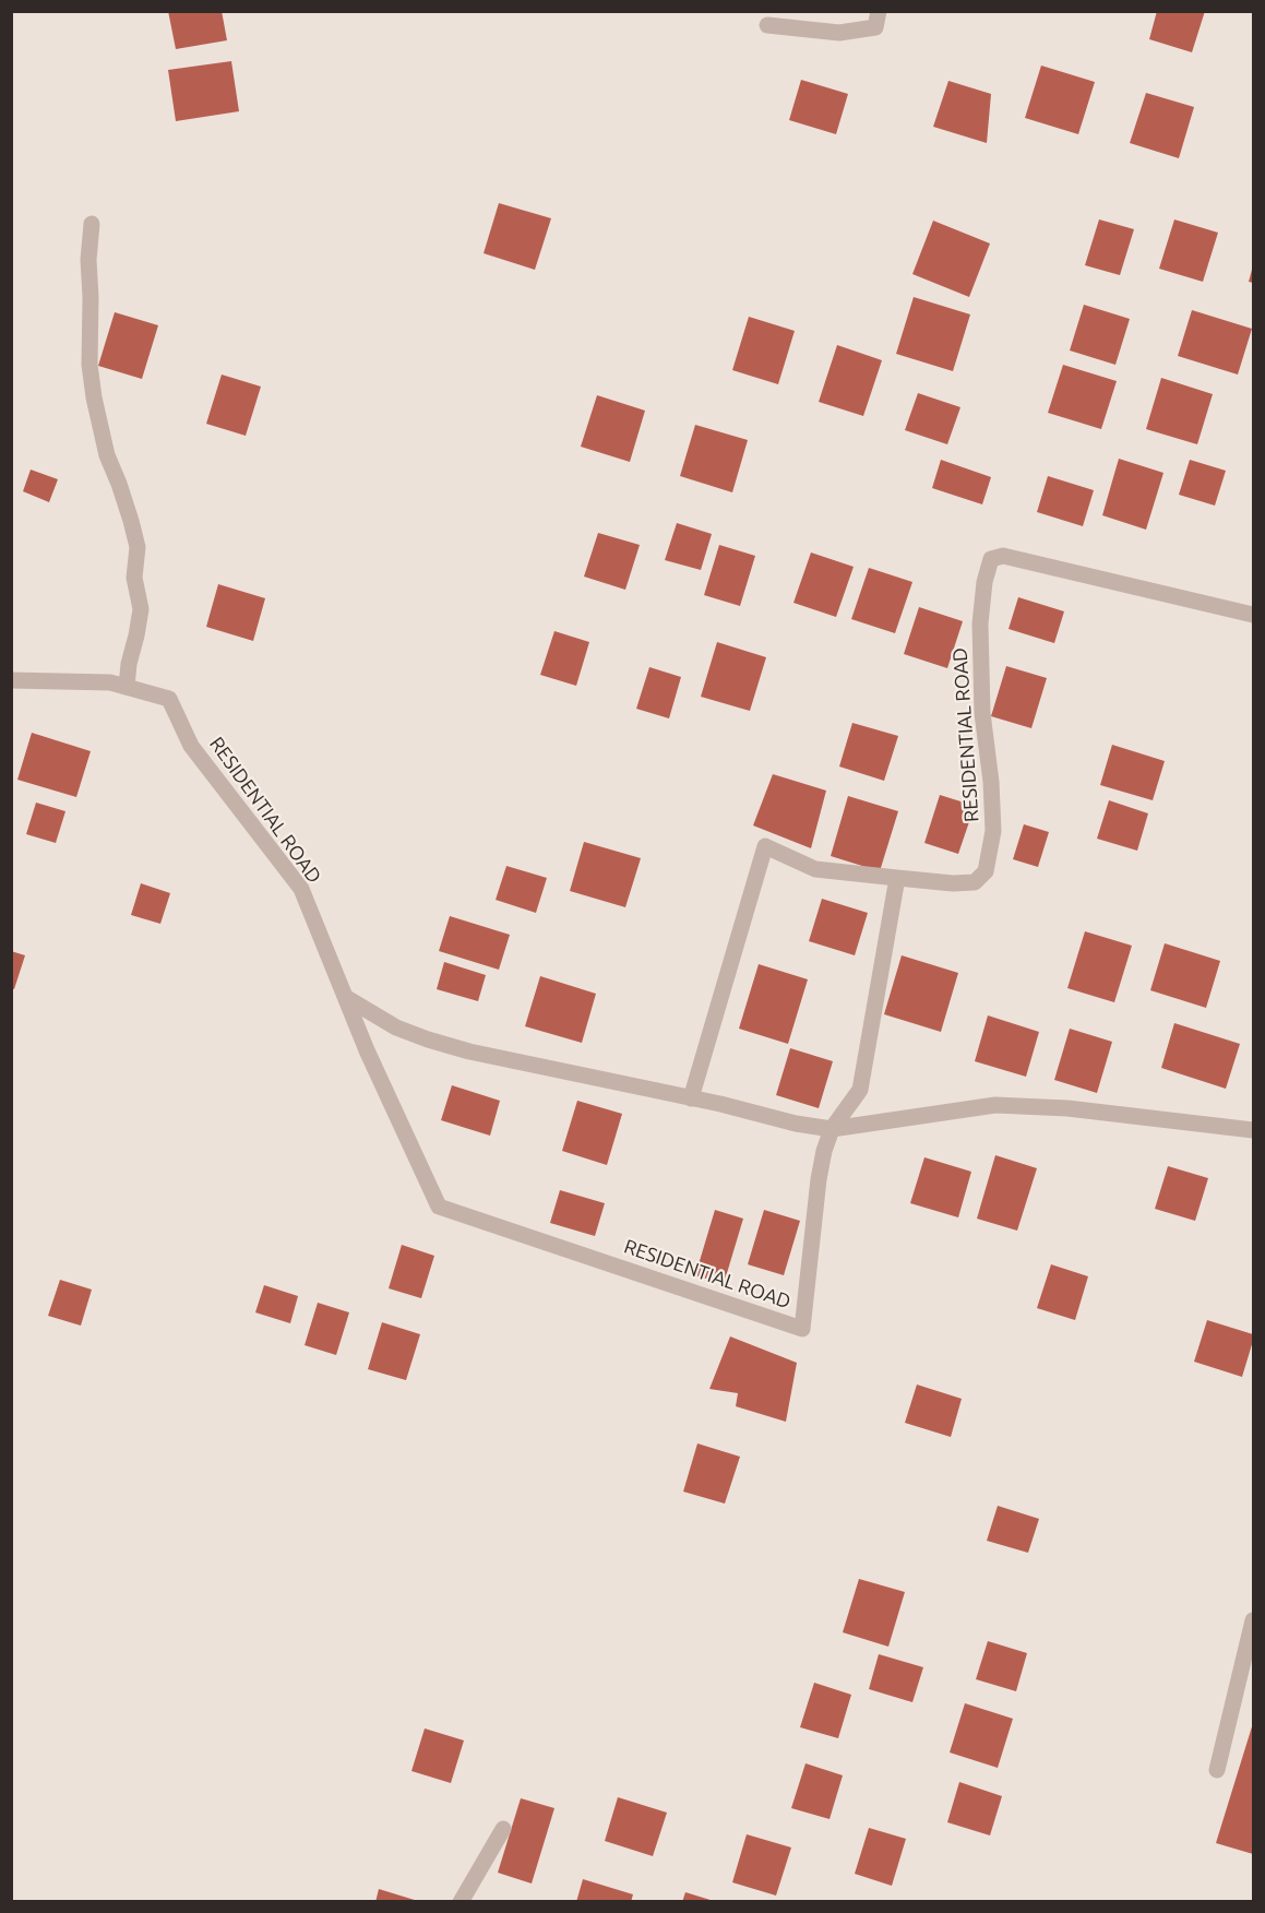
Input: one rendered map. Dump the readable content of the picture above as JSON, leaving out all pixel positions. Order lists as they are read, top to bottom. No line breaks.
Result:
{"streets":{"street":["RESIDENTIAL ROAD"]}}
